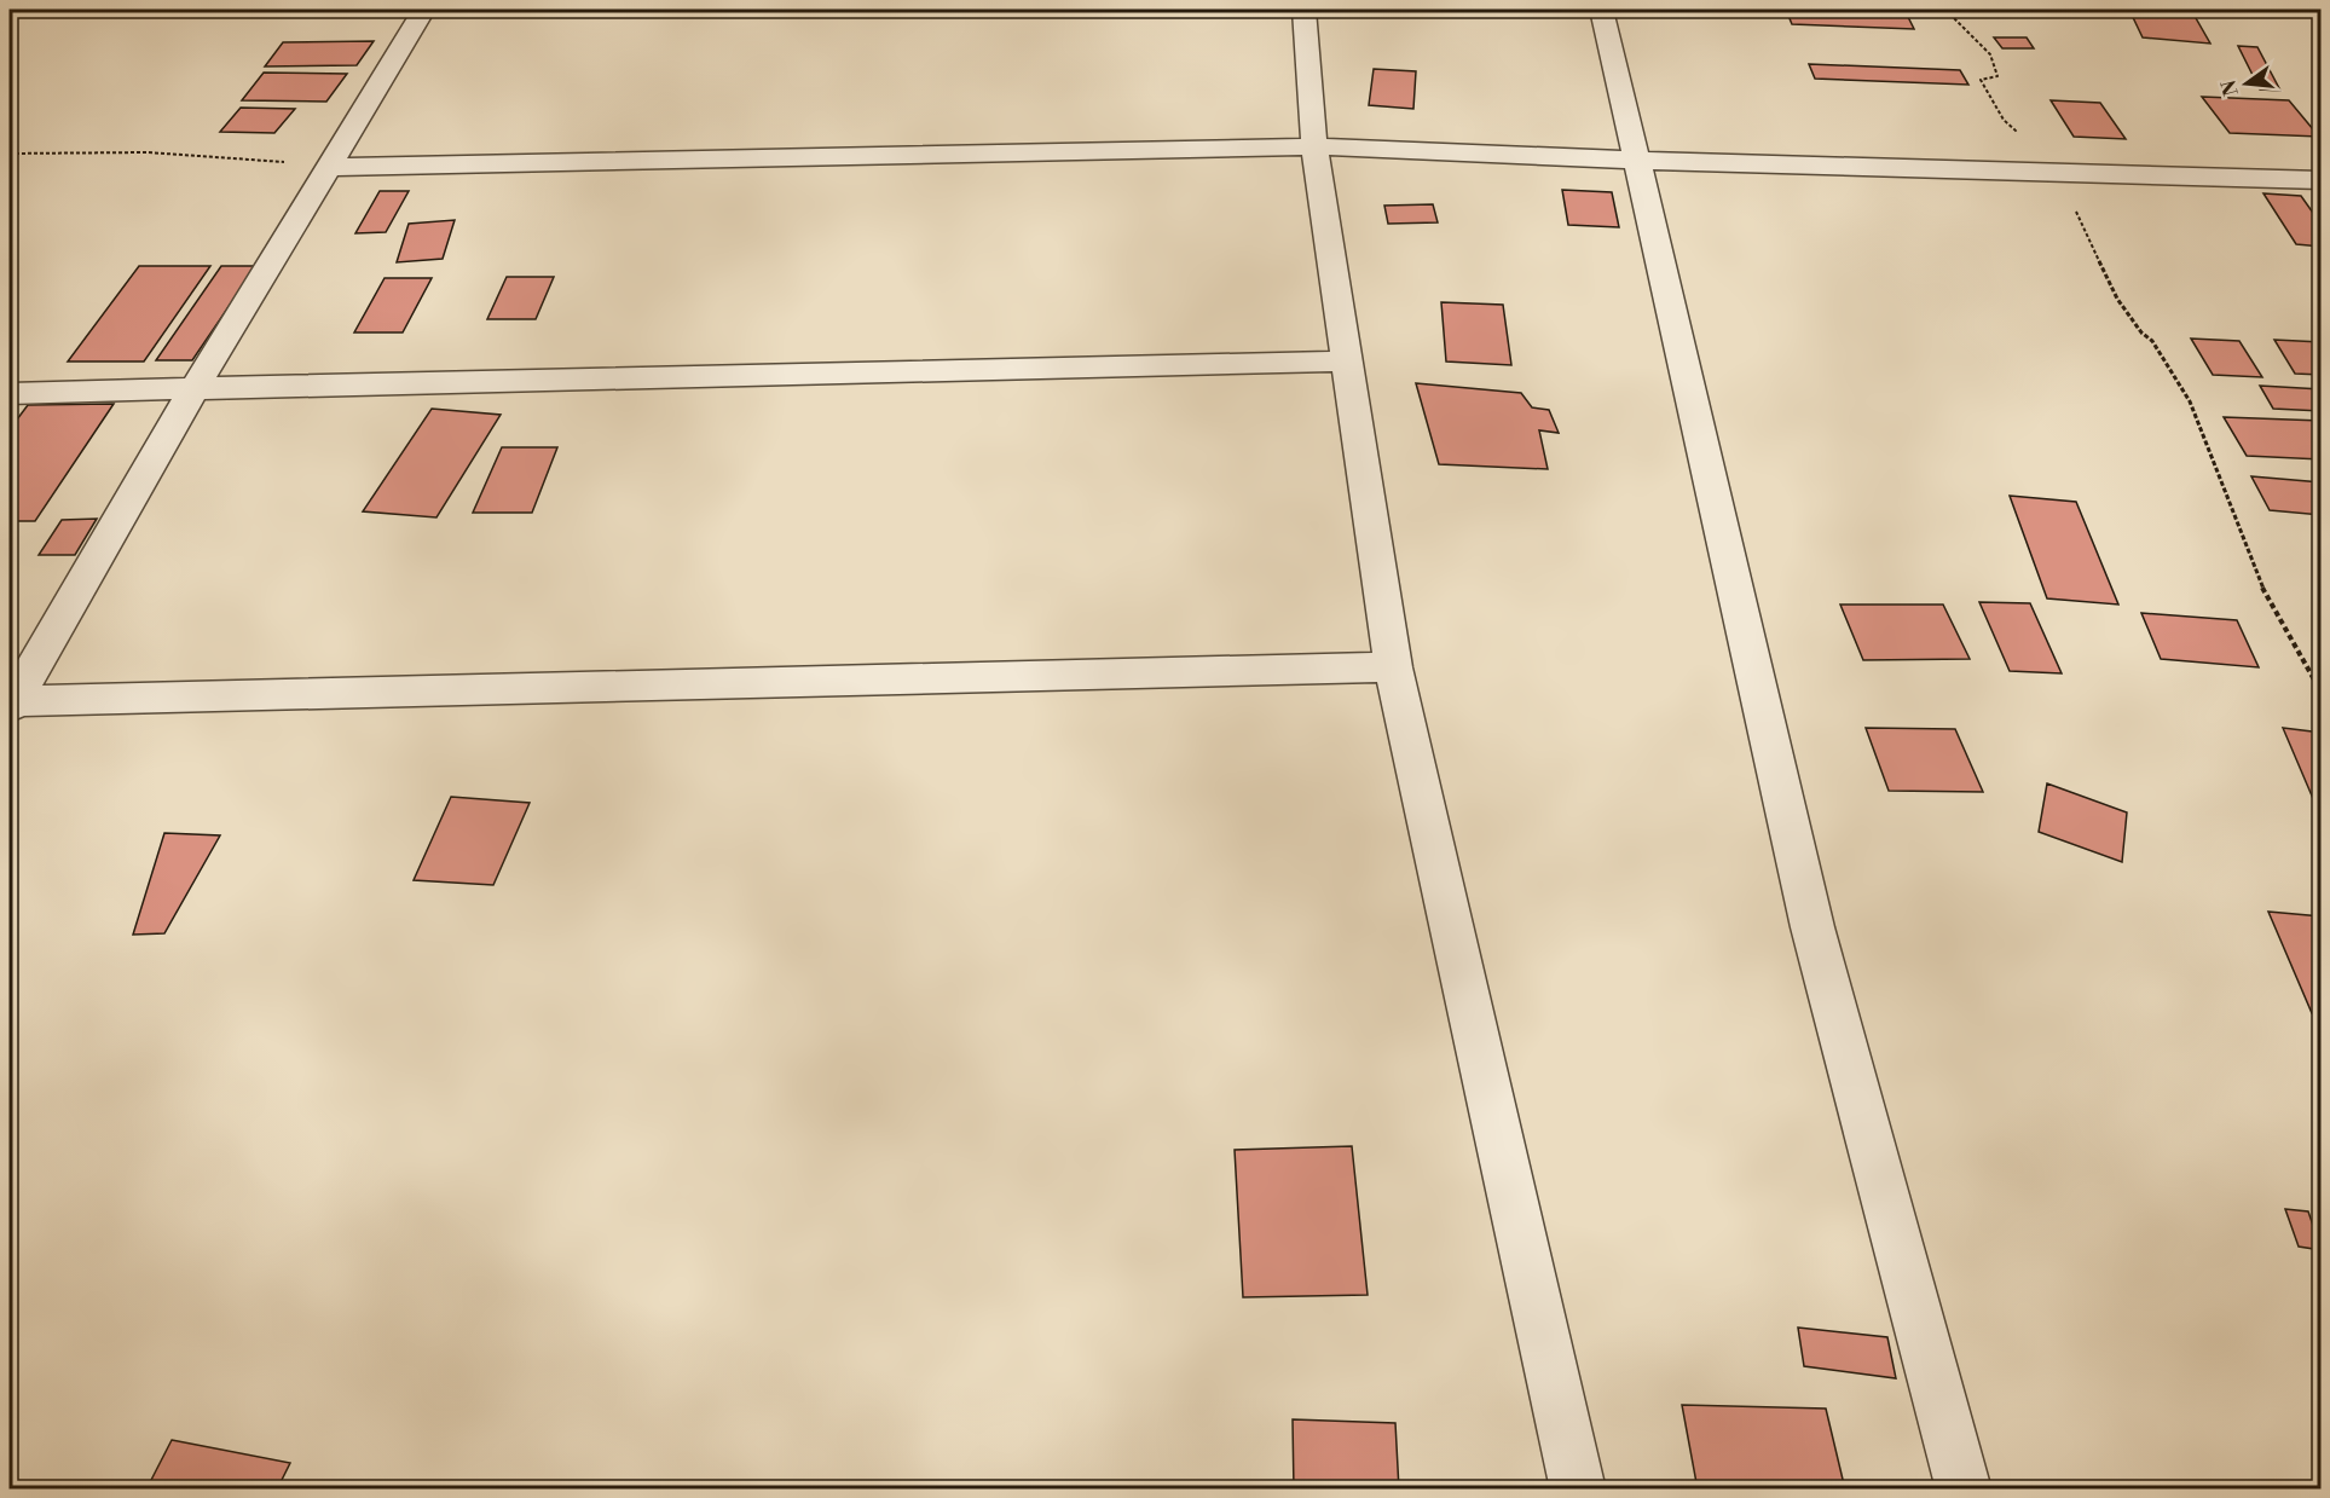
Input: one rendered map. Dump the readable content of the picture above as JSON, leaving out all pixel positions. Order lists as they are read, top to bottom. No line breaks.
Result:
{"north":"left"}
